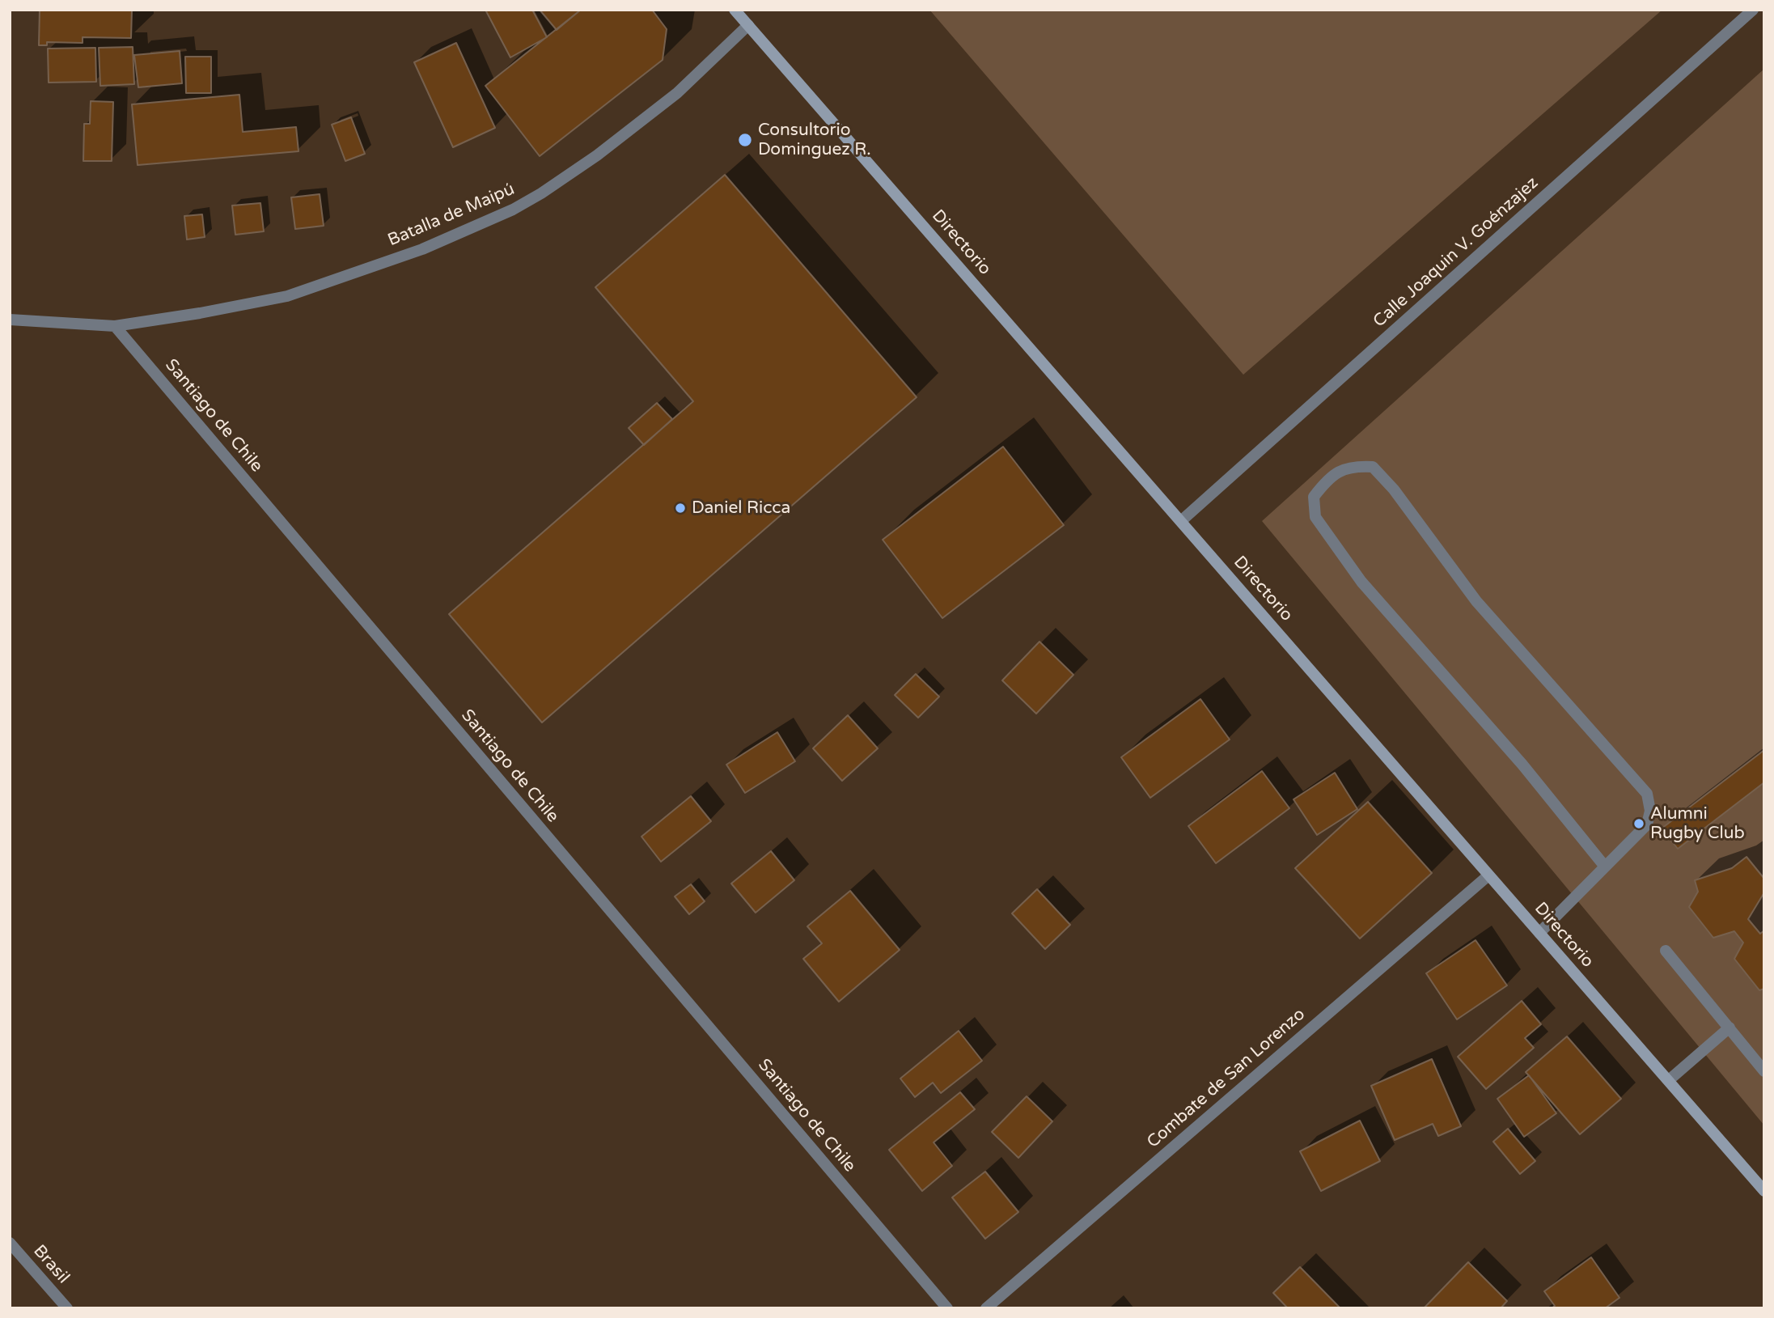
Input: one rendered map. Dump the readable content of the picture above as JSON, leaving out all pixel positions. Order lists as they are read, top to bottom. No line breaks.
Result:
{"streets":{"main road":["Directorio"],"street":["Batalla de Maipú","Calle Joaquin V. Goénzajez","Santiago de Chile","Combate de San Lorenzo","Brasil"]},"crossings":[["Batalla de Maipú","Directorio"],["Batalla de Maipú","Santiago de Chile"],["Directorio","Calle Joaquin V. Goénzajez"],["Directorio","Combate de San Lorenzo"]],"places":["Consultorio Dominguez R.","Daniel Ricca","Alumni Rugby Club"]}
